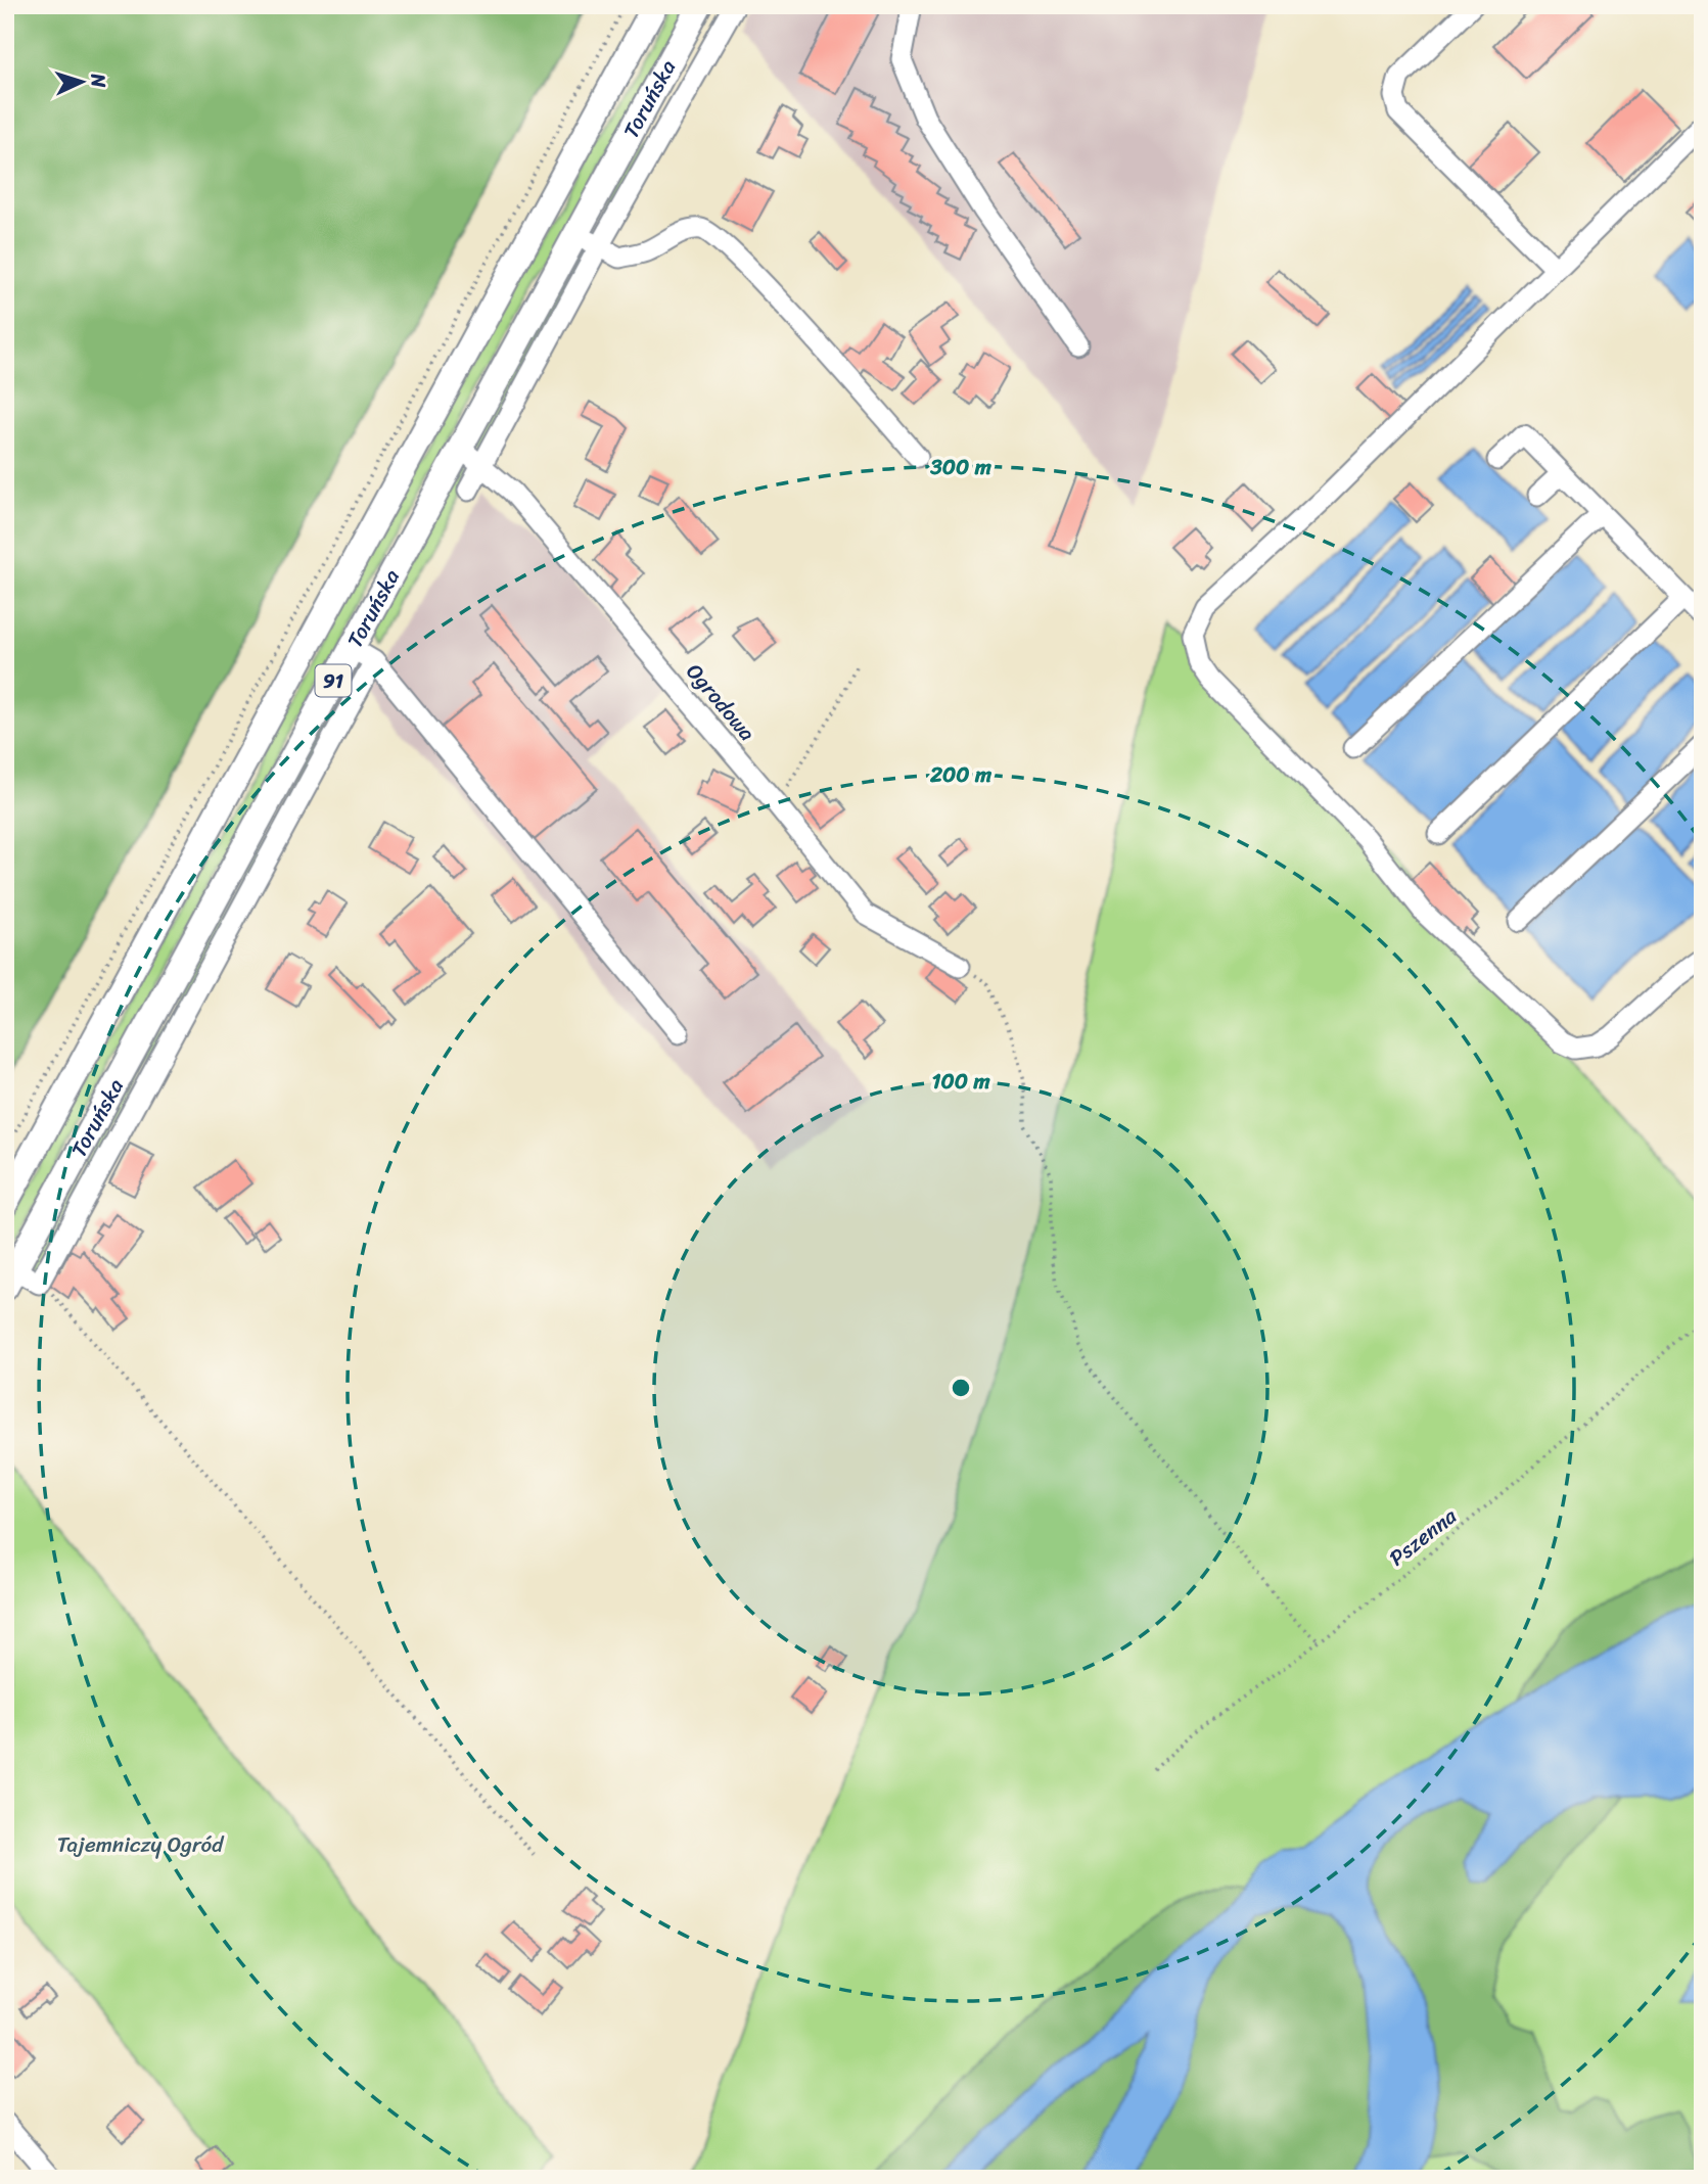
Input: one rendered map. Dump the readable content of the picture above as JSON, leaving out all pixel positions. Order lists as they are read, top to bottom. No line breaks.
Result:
{"streets":{"main road":["Toruńska","91"],"street":["Ogrodowa"],"path":["Pszenna"]},"crossings":[["Toruńska","Ogrodowa"]],"parks":["Tajemniczy Ogród"],"north":"right","rings":["300 m","200 m","100 m"]}
